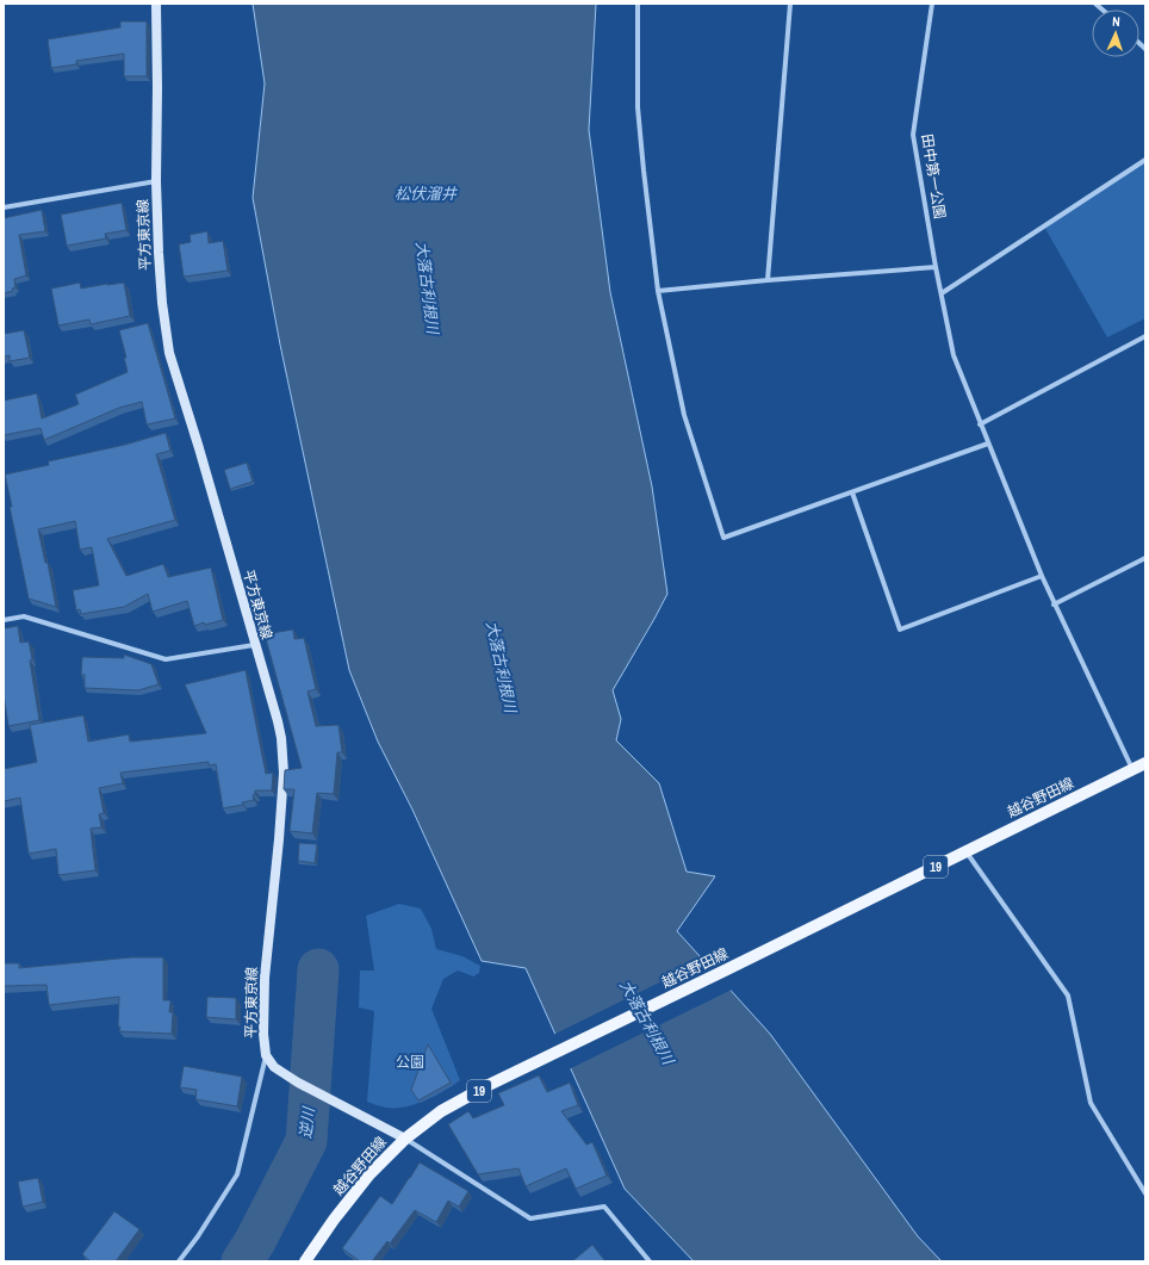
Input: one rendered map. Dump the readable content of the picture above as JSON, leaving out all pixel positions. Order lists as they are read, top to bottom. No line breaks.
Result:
{"streets":{"main road":["平方東京線","越谷野田線","19"],"street":["田中第一公園"]},"crossings":[["田中第一公園","越谷野田線"],["平方東京線","越谷野田線"]],"water":["松伏溜井","大落古利根川","逆川"],"parks":["公園"],"north":"top"}
